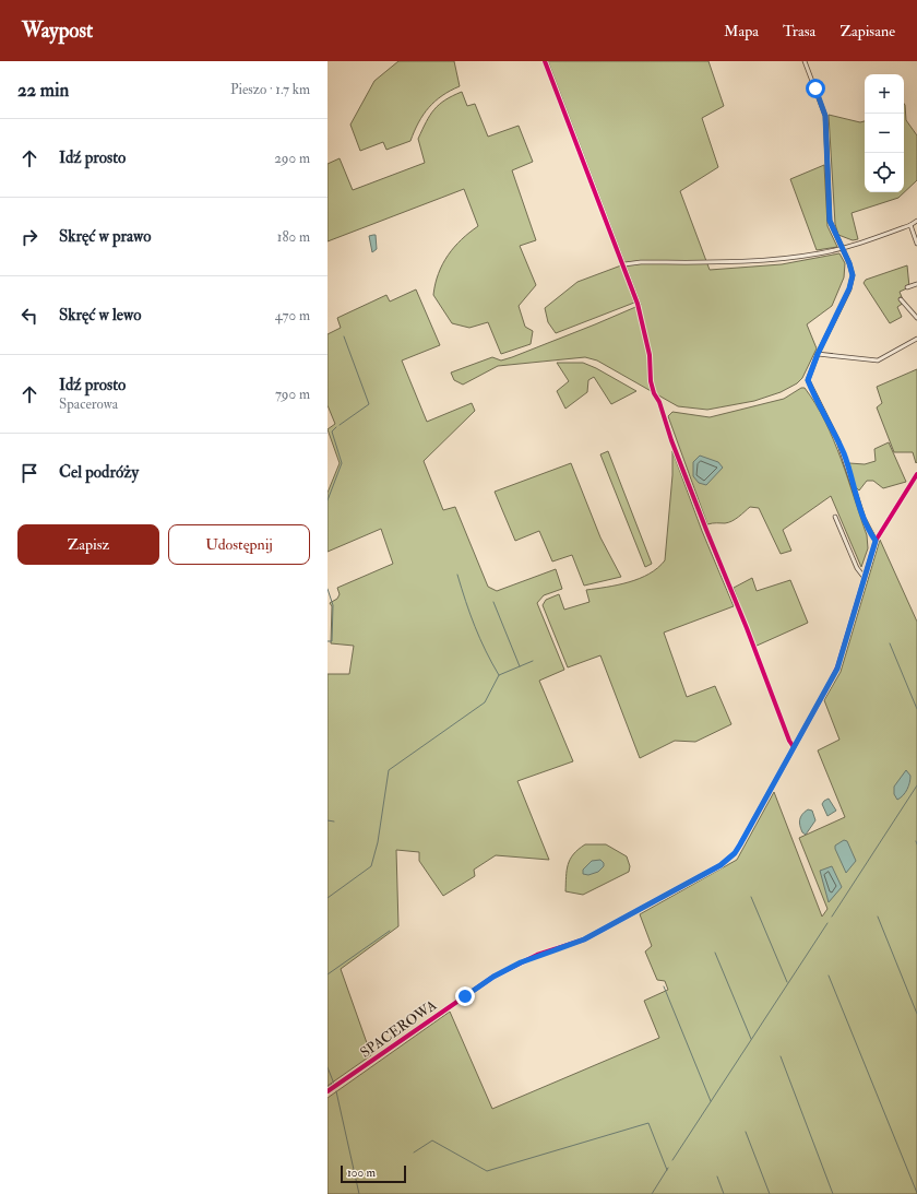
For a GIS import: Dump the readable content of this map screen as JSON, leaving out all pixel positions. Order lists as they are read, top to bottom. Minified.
{"streets":{"street":["SPACEROWA"]},"scale_bar":"100 m","page":{"header":"Waypost","nav":["Mapa","Trasa","Zapisane"],"heading":["22 min","Pieszo · 1.7 km"],"map_buttons":["+","−"],"list":[["Idź prosto","290 m"],["Skręć w prawo","180 m"],["Skręć w lewo","470 m"],["Idź prosto","Spacerowa","790 m"],"Cel podróży"],"buttons":["Zapisz","Udostępnij"],"scale":"100 m"}}
